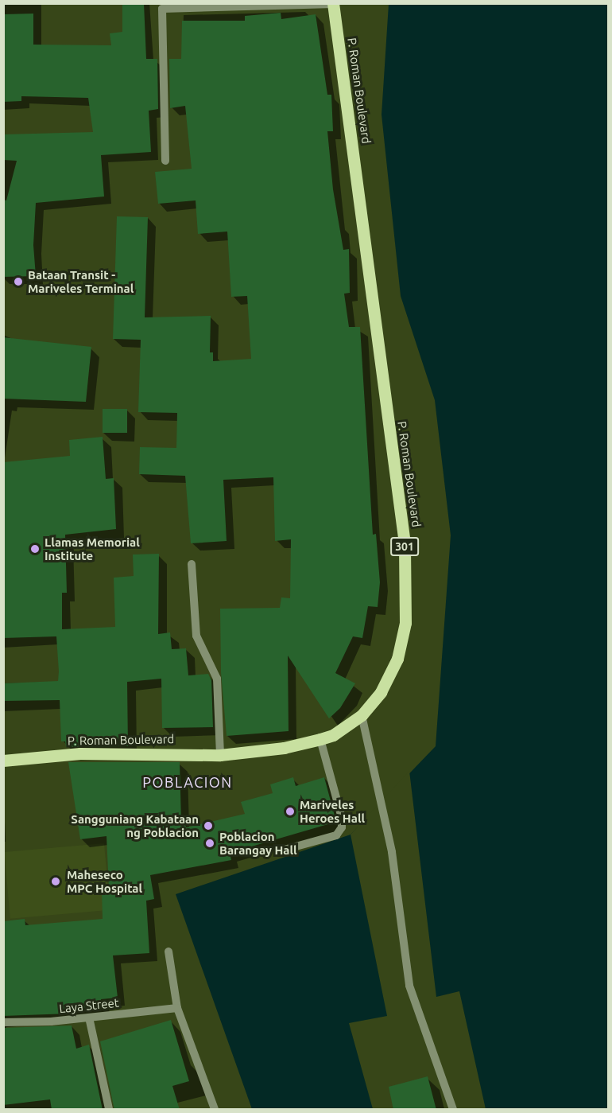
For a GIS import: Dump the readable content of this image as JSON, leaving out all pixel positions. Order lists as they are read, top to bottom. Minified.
{"streets":{"main road":["P. Roman Boulevard","301"],"street":["Laya Street"]},"districts":["POBLACION"],"places":["Bataan Transit - Mariveles Terminal","Llamas Memorial Institute","Mariveles Heroes Hall","Sangguniang Kabataan ng Poblacion","Poblacion Barangay Hall","Maheseco MPC Hospital"]}
